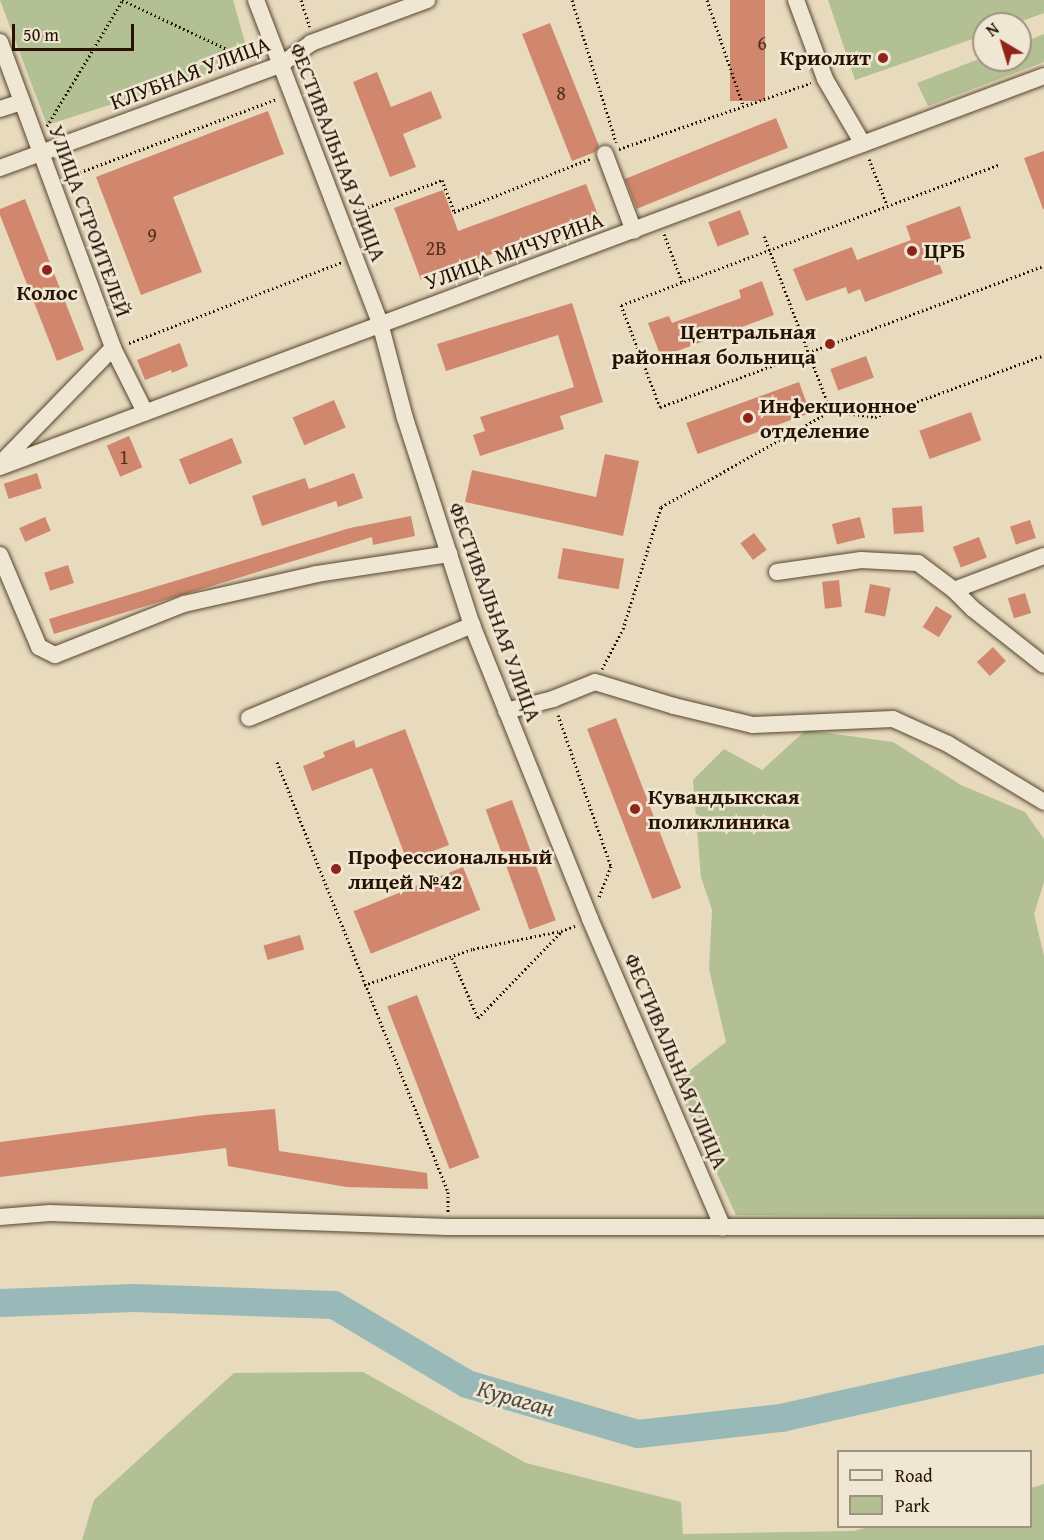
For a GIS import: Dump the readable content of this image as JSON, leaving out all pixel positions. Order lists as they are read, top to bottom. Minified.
{"streets":{"street":["КЛУБНАЯ УЛИЦА","ФЕСТИВАЛЬНАЯ УЛИЦА","УЛИЦА СТРОИТЕЛЕЙ","УЛИЦА МИЧУРИНА"]},"crossings":[["КЛУБНАЯ УЛИЦА","ФЕСТИВАЛЬНАЯ УЛИЦА"],["КЛУБНАЯ УЛИЦА","УЛИЦА СТРОИТЕЛЕЙ"],["ФЕСТИВАЛЬНАЯ УЛИЦА","УЛИЦА МИЧУРИНА"],["УЛИЦА СТРОИТЕЛЕЙ","УЛИЦА МИЧУРИНА"]],"water":["Кураган"],"places":["Криолит","ЦРБ","Колос","Центральная районная больница","Инфекционное отделение","Кувандыкская поликлиника","Профессиональный лицей №42"],"house_numbers":["6","8","9","2В","1"],"legend":["Road","Park"],"scale_bar":"50 m","north":"top left"}
